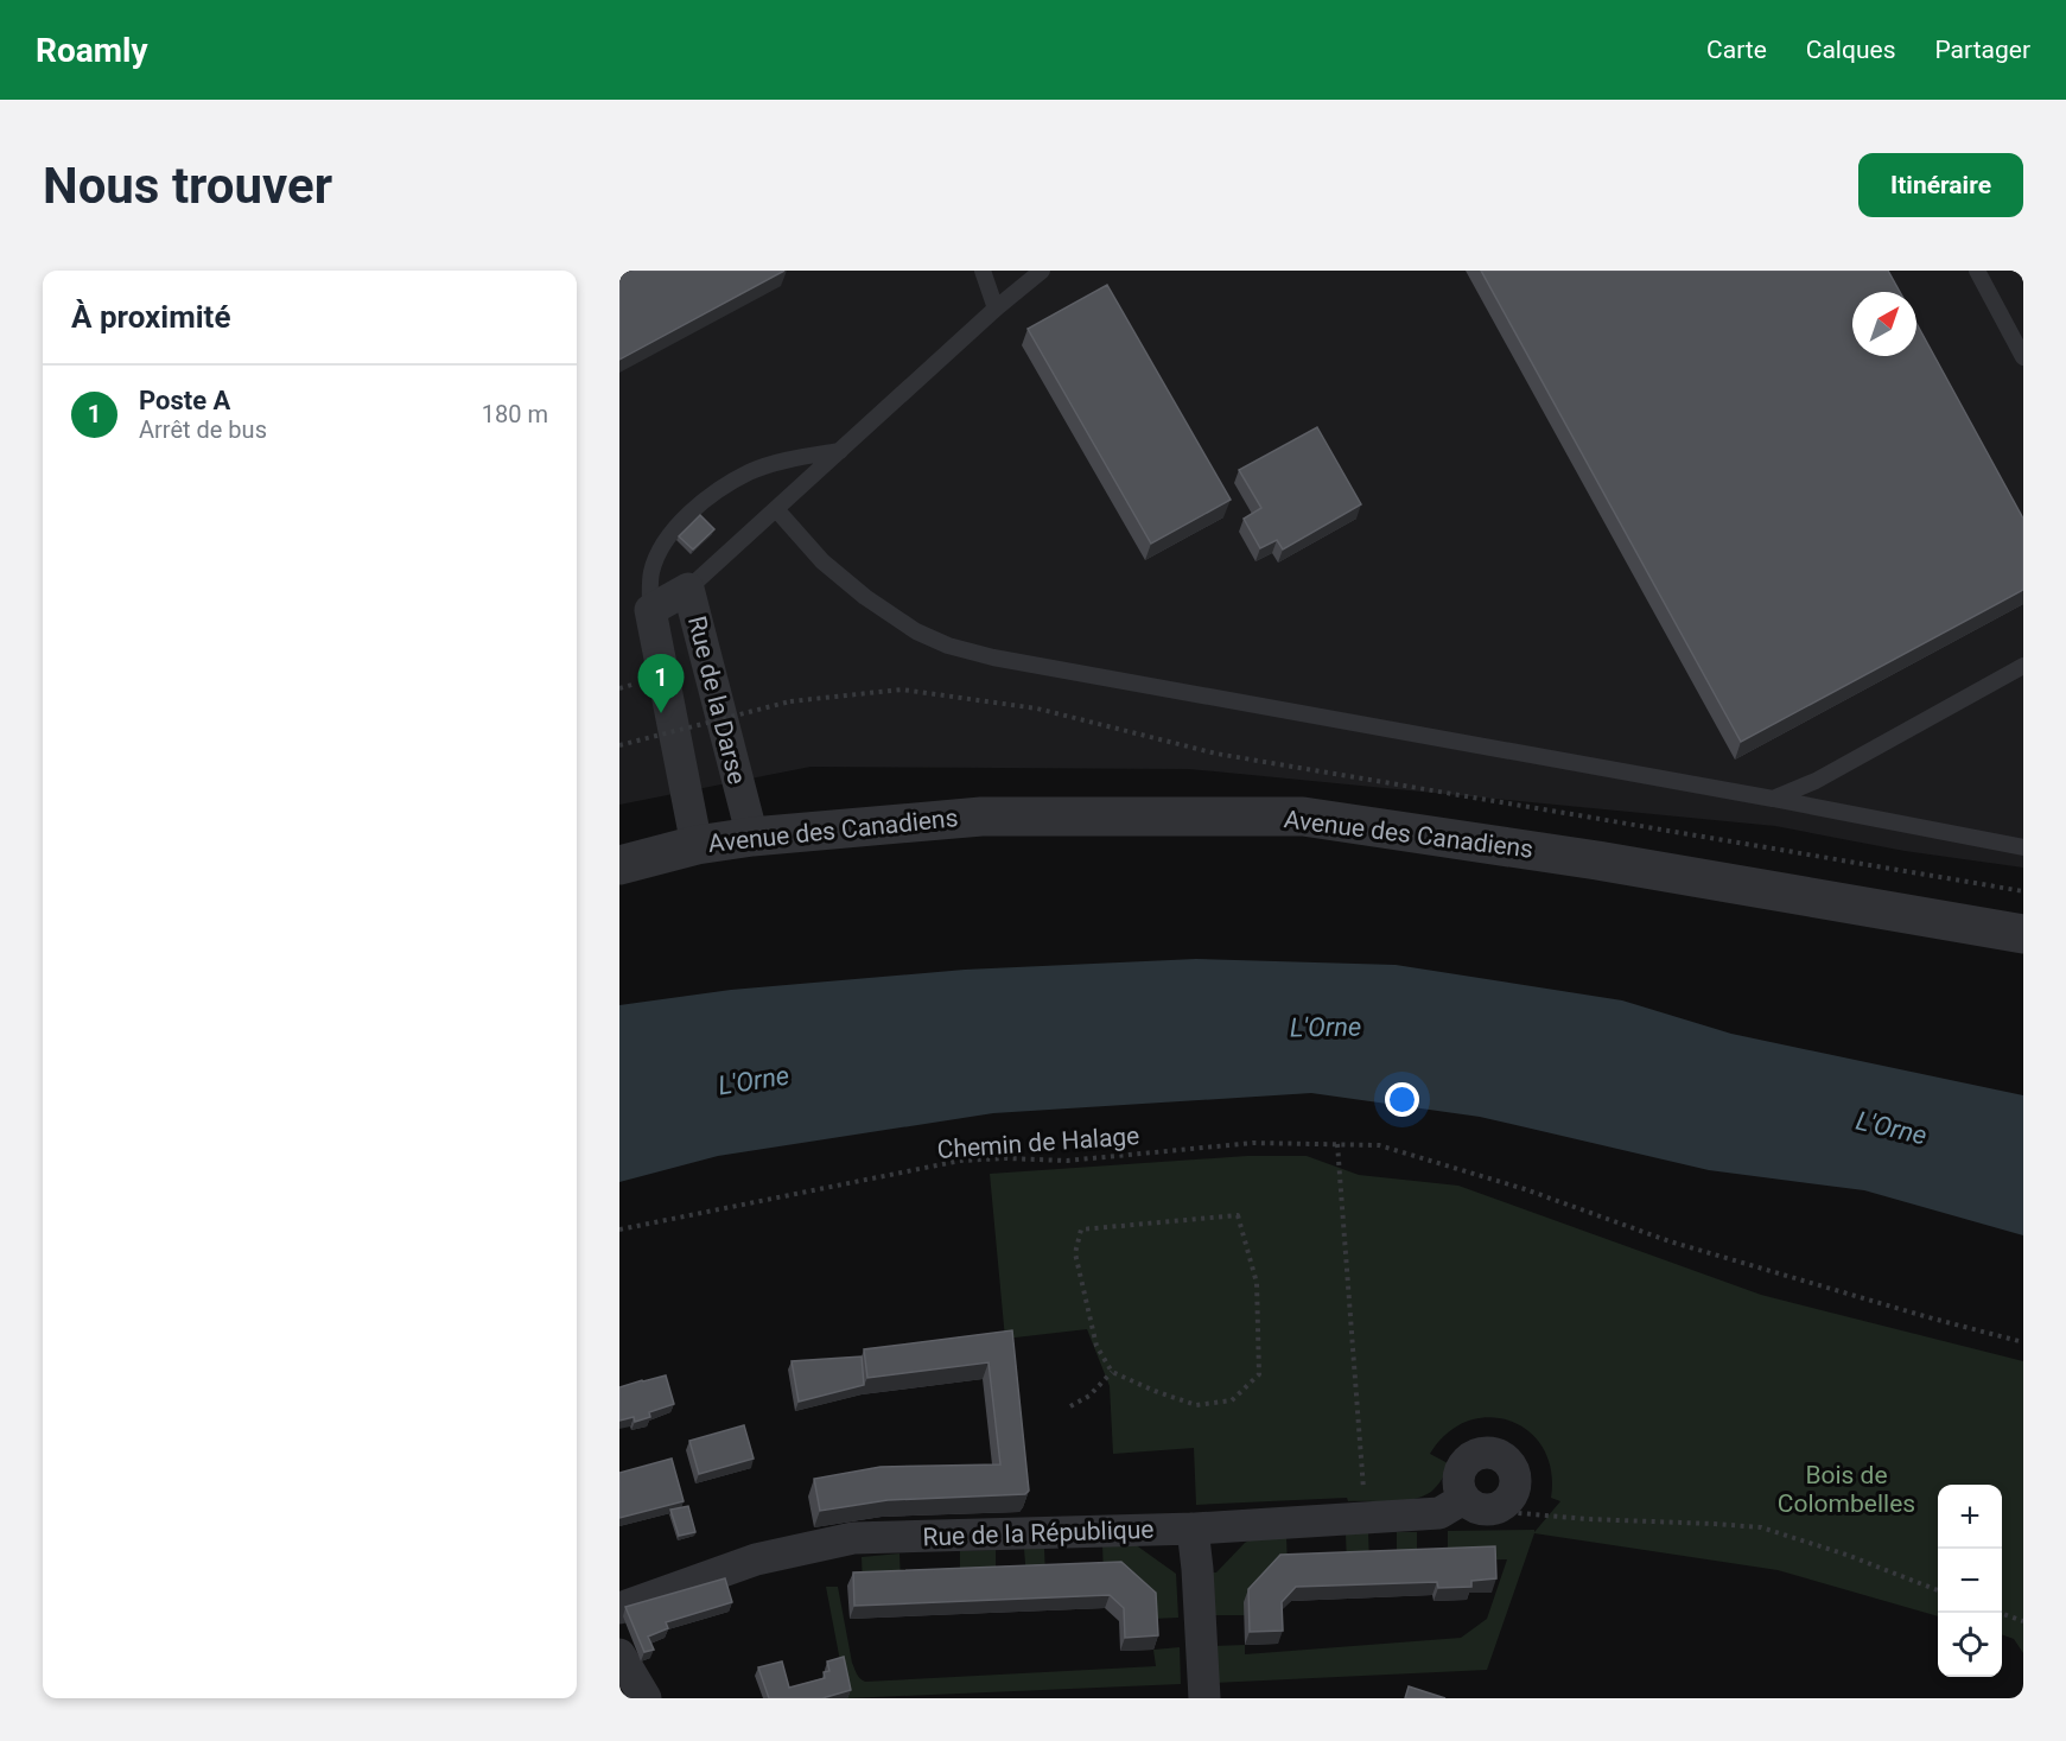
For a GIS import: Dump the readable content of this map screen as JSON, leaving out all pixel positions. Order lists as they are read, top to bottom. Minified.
{"streets":{"street":["Rue de la Darse","Avenue des Canadiens","Rue de la République"],"path":["Chemin de Halage"]},"crossings":[["Rue de la Darse","Avenue des Canadiens"]],"water":["L'Orne"],"parks":["Bois de Colombelles"],"north":"top right","page":{"header":"Roamly","nav":["Carte","Calques","Partager"],"buttons":"Itinéraire","title":"Nous trouver","heading":"À proximité","list":[{"mark":"1","name":"Poste A","note":"Arrêt de bus","value":"180 m"}],"pins":"1","map_buttons":["+","−"]}}
